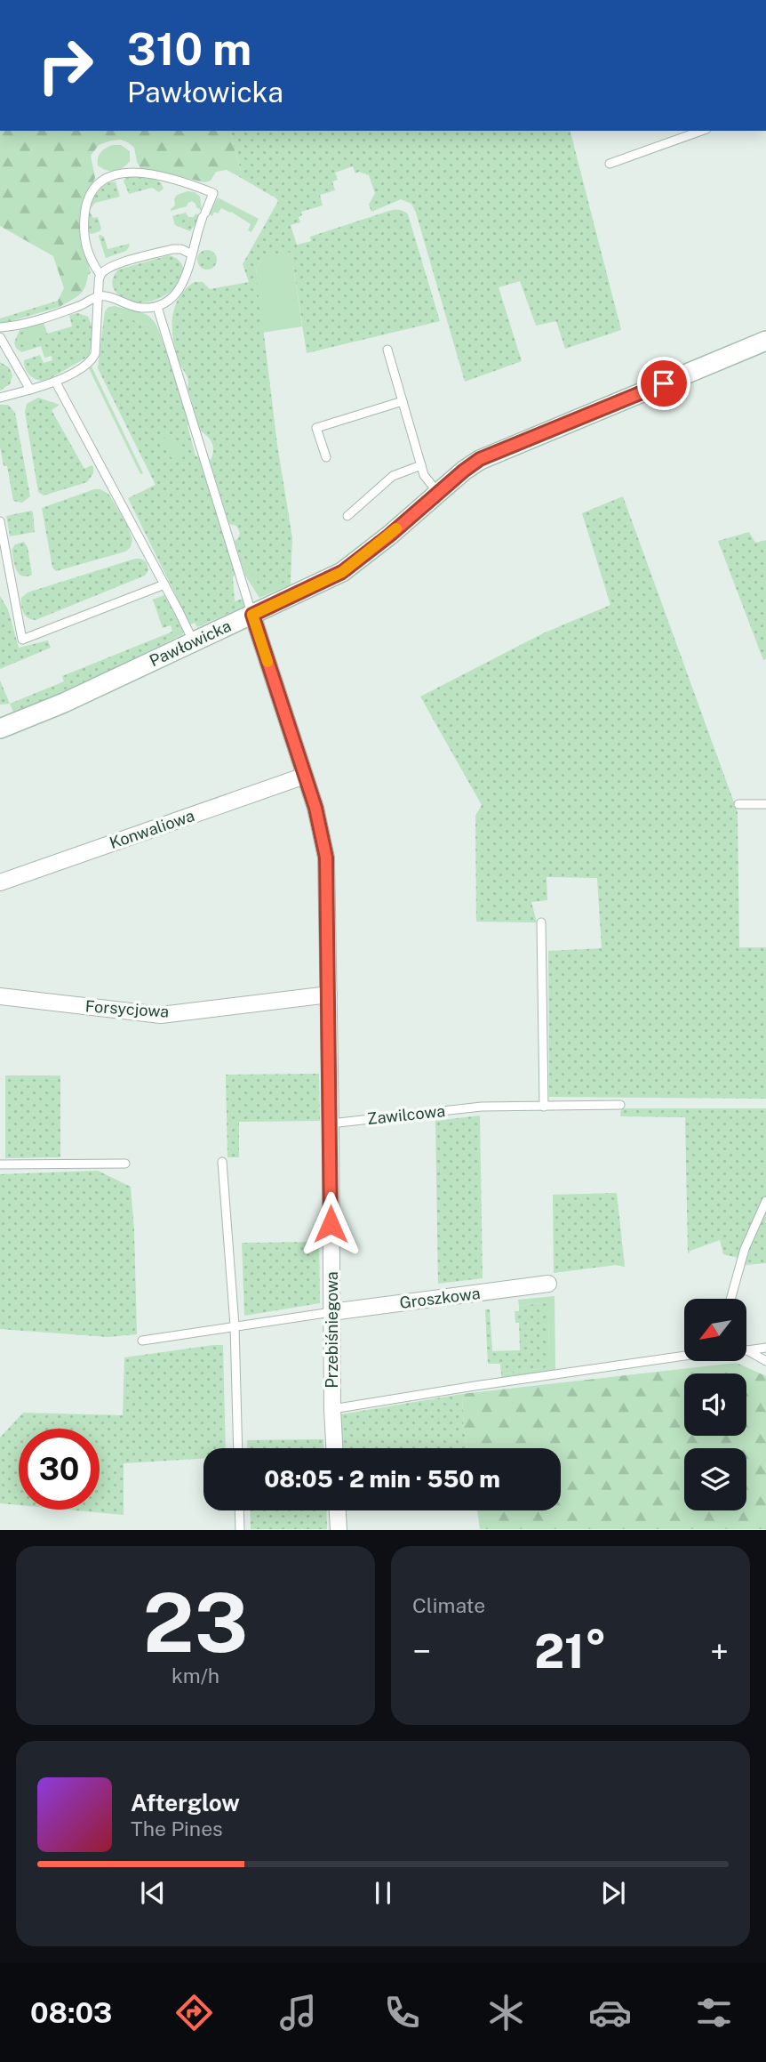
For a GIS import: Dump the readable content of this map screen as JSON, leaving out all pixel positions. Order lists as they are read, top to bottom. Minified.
{"streets":{"street":["Pawłowicka","Konwaliowa","Forsycjowa","Groszkowa","Przebiśniegowa"],"lane":["Zawilcowa"]},"crossings":[["Pawłowicka","Przebiśniegowa"],["Konwaliowa","Przebiśniegowa"],["Forsycjowa","Przebiśniegowa"],["Zawilcowa","Przebiśniegowa"],["Groszkowa","Przebiśniegowa"]],"north":"bottom left","page":{"turn":["310 m","Pawłowicka"],"limit":"30","trip":"08:05 · 2 min · 550 m","tile":[["23","km/h"],"Climate"],"heat":["−","21°","+"],"song":["Afterglow","The Pines"],"tabs":"08:03"}}
